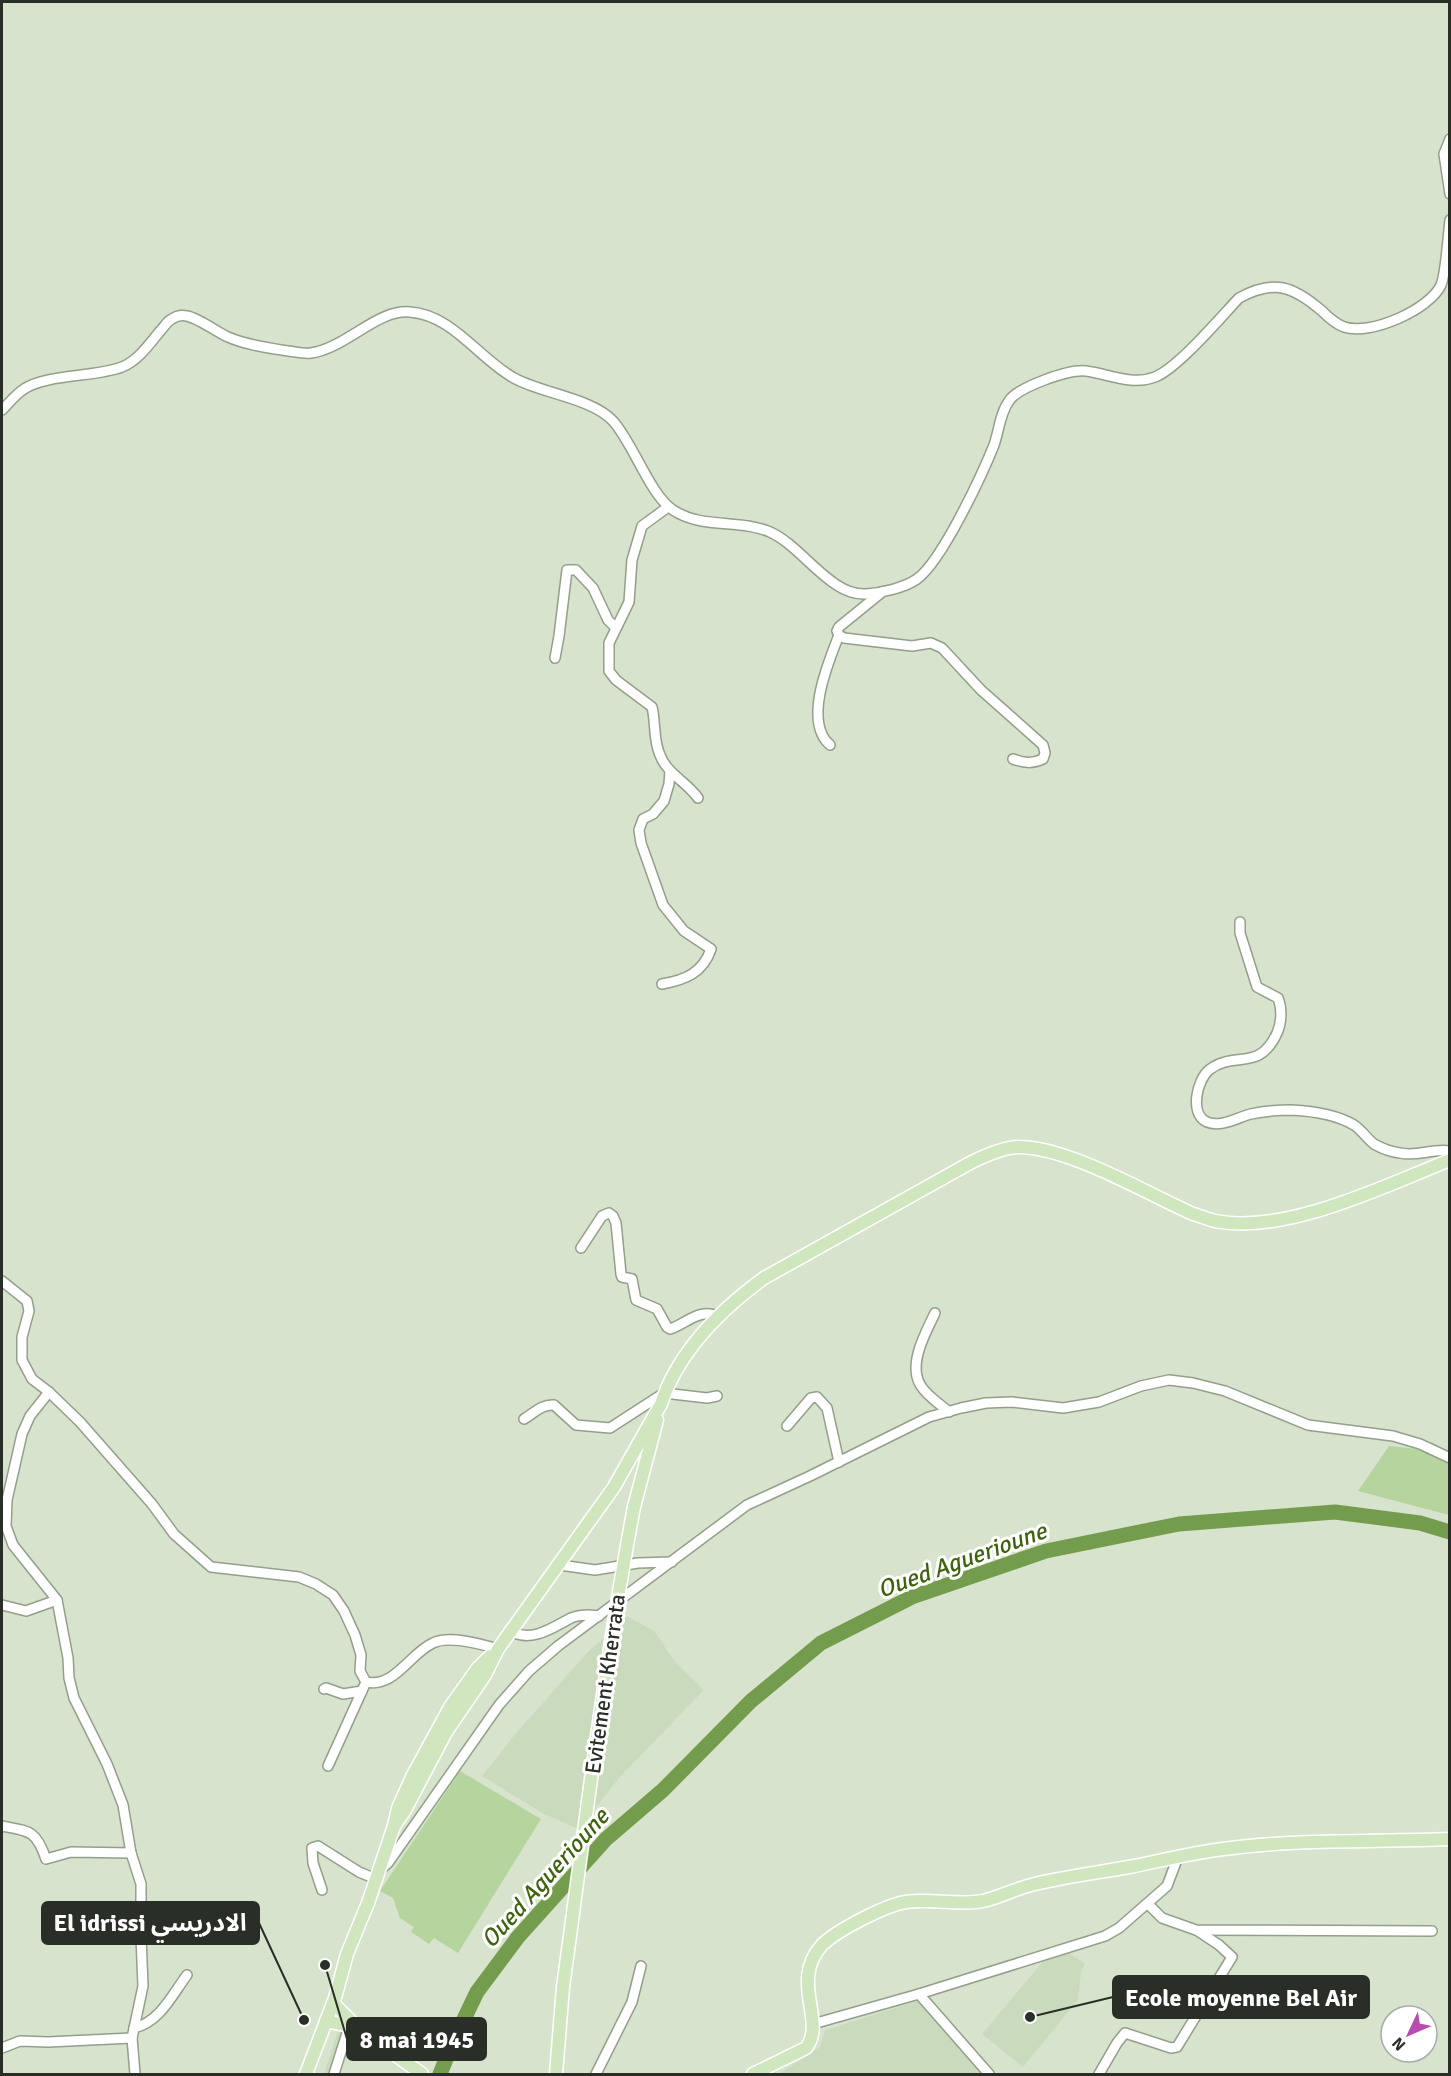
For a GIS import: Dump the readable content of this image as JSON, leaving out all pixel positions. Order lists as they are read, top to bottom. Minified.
{"streets":{"main road":["Evitement Kherrata"]},"water":["Oued Aguerioune"],"places":["8 mai 1945","Ecole moyenne Bel Air","El idrissi الادريسي"],"north":"bottom left"}
